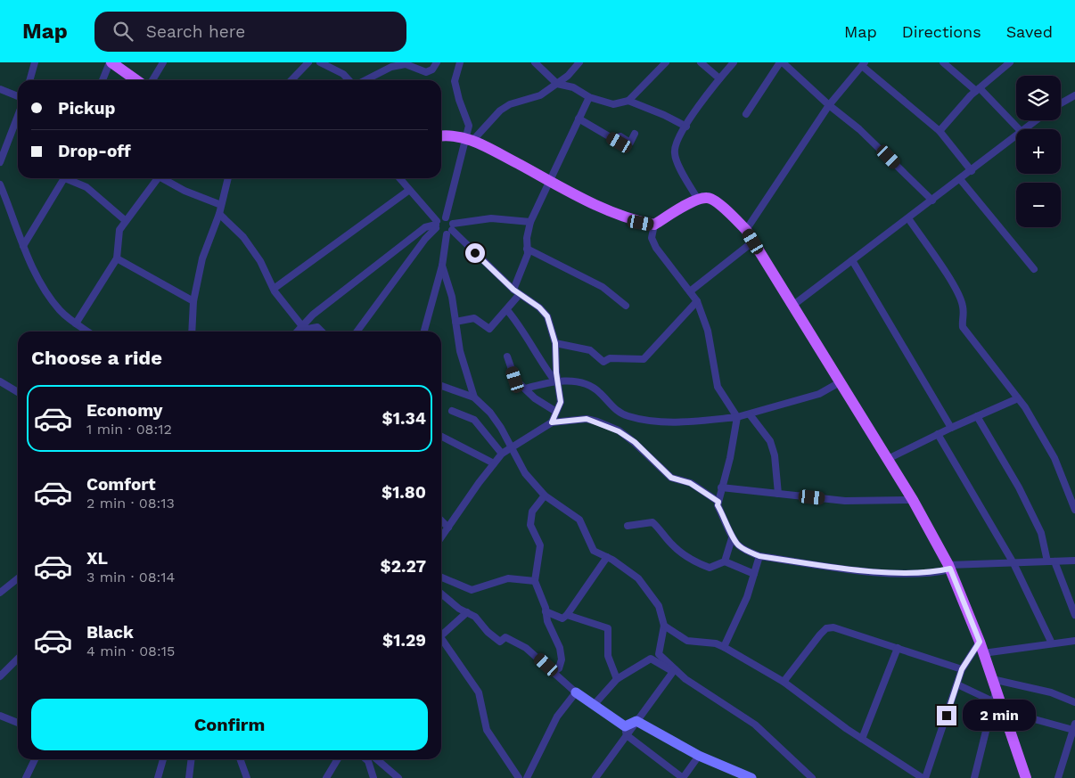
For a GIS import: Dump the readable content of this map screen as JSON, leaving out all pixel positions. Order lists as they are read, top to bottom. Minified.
{"page":{"header":"Map","search":"Search here","nav":["Map","Directions","Saved"],"map_buttons":["+","−"],"banner":["Pickup","Drop-off"],"heading":"Choose a ride","list":[{"name":"Economy","note":"1 min · 08:12","value":"$1.34"},{"name":"Comfort","note":"2 min · 08:13","value":"$1.80"},{"name":"XL","note":"3 min · 08:14","value":"$2.27"},{"name":"Black","note":"4 min · 08:15","value":"$1.29"}],"buttons":"Confirm","bubble":"2 min"}}
